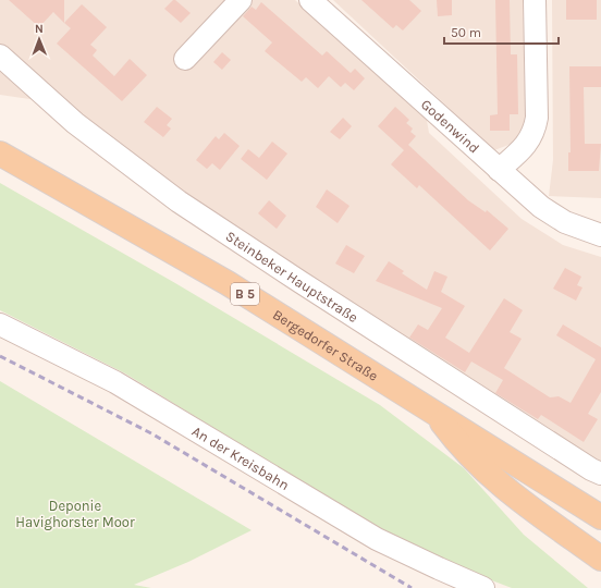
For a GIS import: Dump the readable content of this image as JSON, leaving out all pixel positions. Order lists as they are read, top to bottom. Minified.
{"streets":{"main road":["B 5","Bergedorfer Straße"],"street":["Godenwind","Steinbeker Hauptstraße","An der Kreisbahn"]},"parks":["Deponie Havighorster Moor"],"scale_bar":"50 m","north":"top"}
